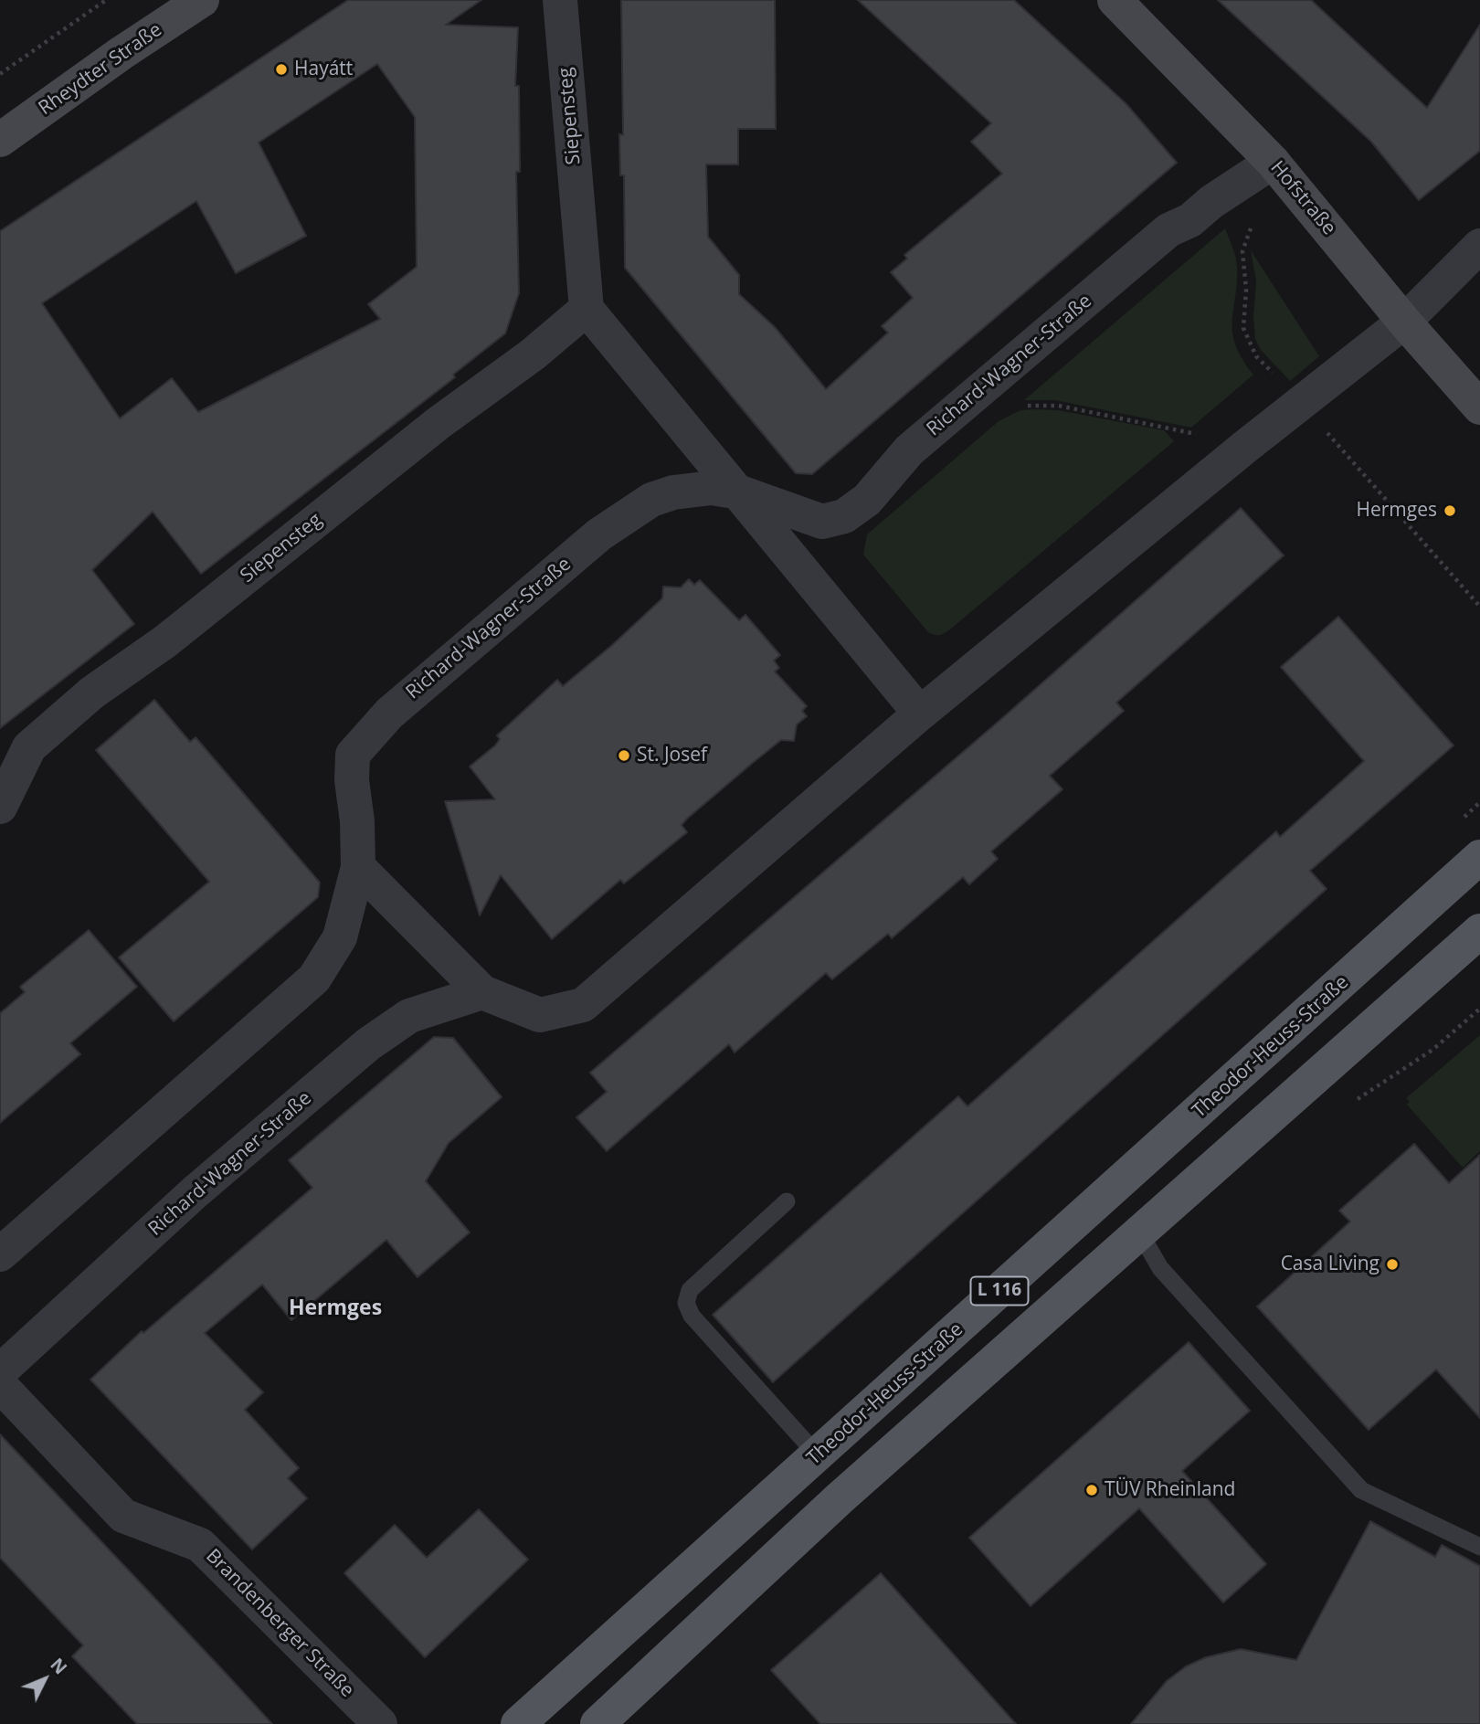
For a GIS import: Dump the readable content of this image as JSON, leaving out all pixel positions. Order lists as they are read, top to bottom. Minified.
{"streets":{"main road":["Rheydter Straße","Hofstraße","Theodor-Heuss-Straße","L 116"],"street":["Siepensteg","Richard-Wagner-Straße","Brandenberger Straße"]},"crossings":[["Hofstraße","Richard-Wagner-Straße"]],"districts":["Hermges"],"places":["Hayátt","Hermges","St. Josef","Casa Living","TÜV Rheinland"],"north":"top right"}
